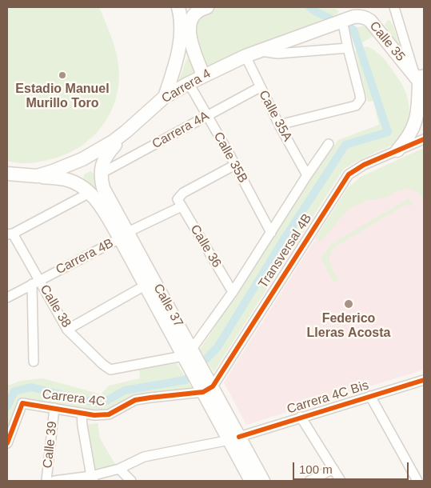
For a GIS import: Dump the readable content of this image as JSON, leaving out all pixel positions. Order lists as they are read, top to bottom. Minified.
{"streets":{"main road":["Calle 35","Carrera 4","Calle 37"],"street":["Calle 35A","Carrera 4A","Calle 35B","Calle 36","Transversal 4B","Carrera 4B","Calle 38","Carrera 4C Bis","Carrera 4C","Calle 39"]},"crossings":[["Calle 35","Carrera 4"],["Carrera 4","Calle 35A"],["Carrera 4","Calle 35B"],["Carrera 4","Calle 37"],["Calle 35A","Carrera 4A"],["Calle 35A","Transversal 4B"],["Carrera 4A","Calle 35B"],["Carrera 4A","Calle 37"],["Calle 35B","Transversal 4B"],["Calle 35B","Carrera 4B"],["Calle 36","Transversal 4B"],["Calle 36","Carrera 4B"],["Transversal 4B","Calle 37"],["Transversal 4B","Calle 38"],["Transversal 4B","Carrera 4C"],["Carrera 4B","Calle 37"],["Carrera 4B","Calle 38"],["Calle 37","Calle 38"],["Calle 37","Carrera 4C Bis"],["Calle 37","Carrera 4C"],["Carrera 4C","Calle 39"]],"places":["Estadio Manuel Murillo Toro","Federico Lleras Acosta"],"scale_bar":"100 m"}
